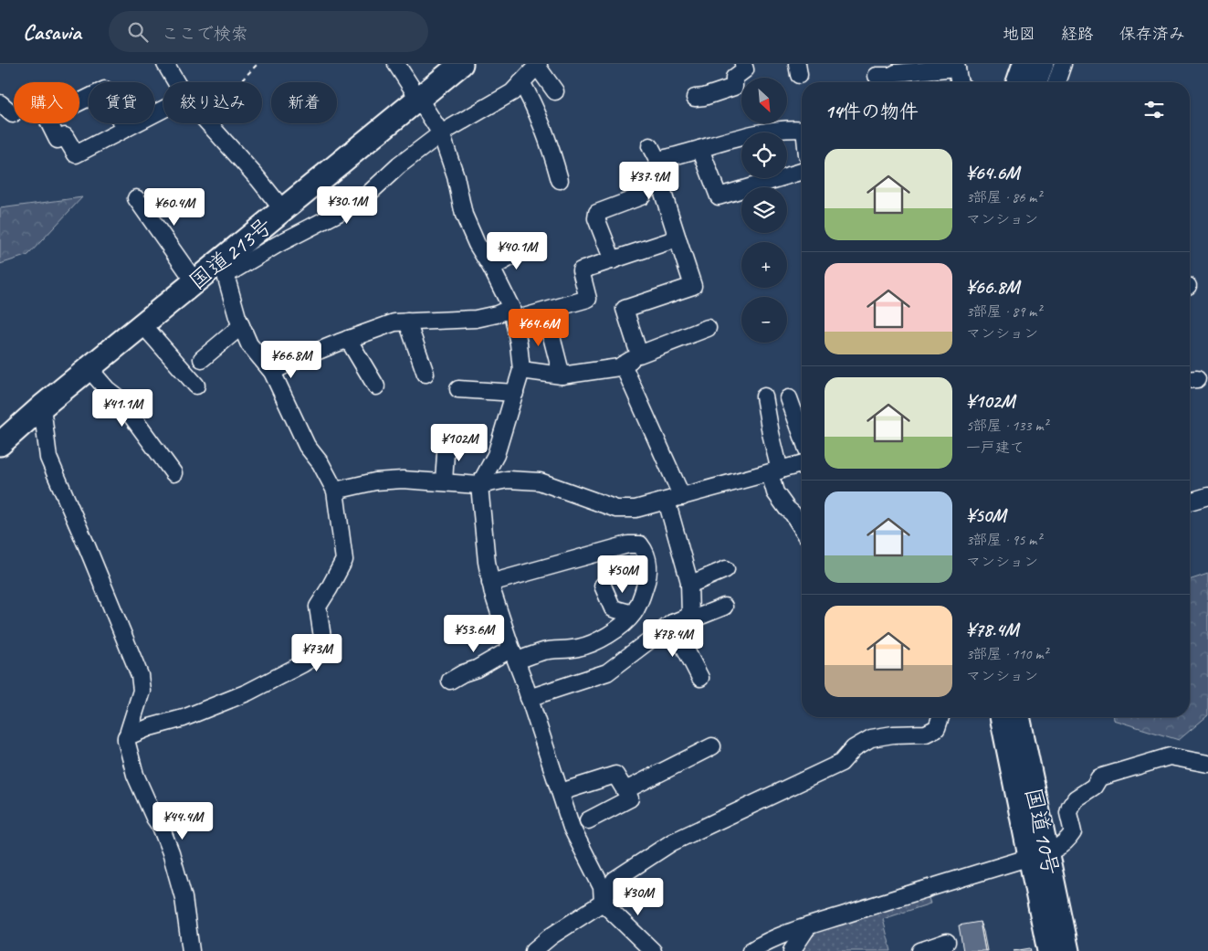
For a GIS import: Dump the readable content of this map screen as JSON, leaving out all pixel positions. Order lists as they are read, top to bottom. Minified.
{"streets":{"highway":["国道213号","国道10号"]},"north":"bottom right","page":{"header":"Casavia","search":"ここで検索","nav":["地図","経路","保存済み"],"map_buttons":["+","−"],"chip":["購入","賃貸","絞り込み","新着"],"heading":"14件の物件","list":[{"name":"¥64.6M","note":"3部屋 · 86 m² · マンション"},{"name":"¥66.8M","note":"3部屋 · 89 m² · マンション"},{"name":"¥102M","note":"5部屋 · 133 m² · 一戸建て"},{"name":"¥50M","note":"3部屋 · 95 m² · マンション"},{"name":"¥78.4M","note":"3部屋 · 110 m² · マンション"}],"price":["¥37.9M","¥30.1M","¥60.4M","¥40.1M","¥64.6M","¥66.8M","¥41.1M","¥102M","¥50M","¥53.6M","¥78.4M","¥73M","¥44.4M","¥30M"]}}
